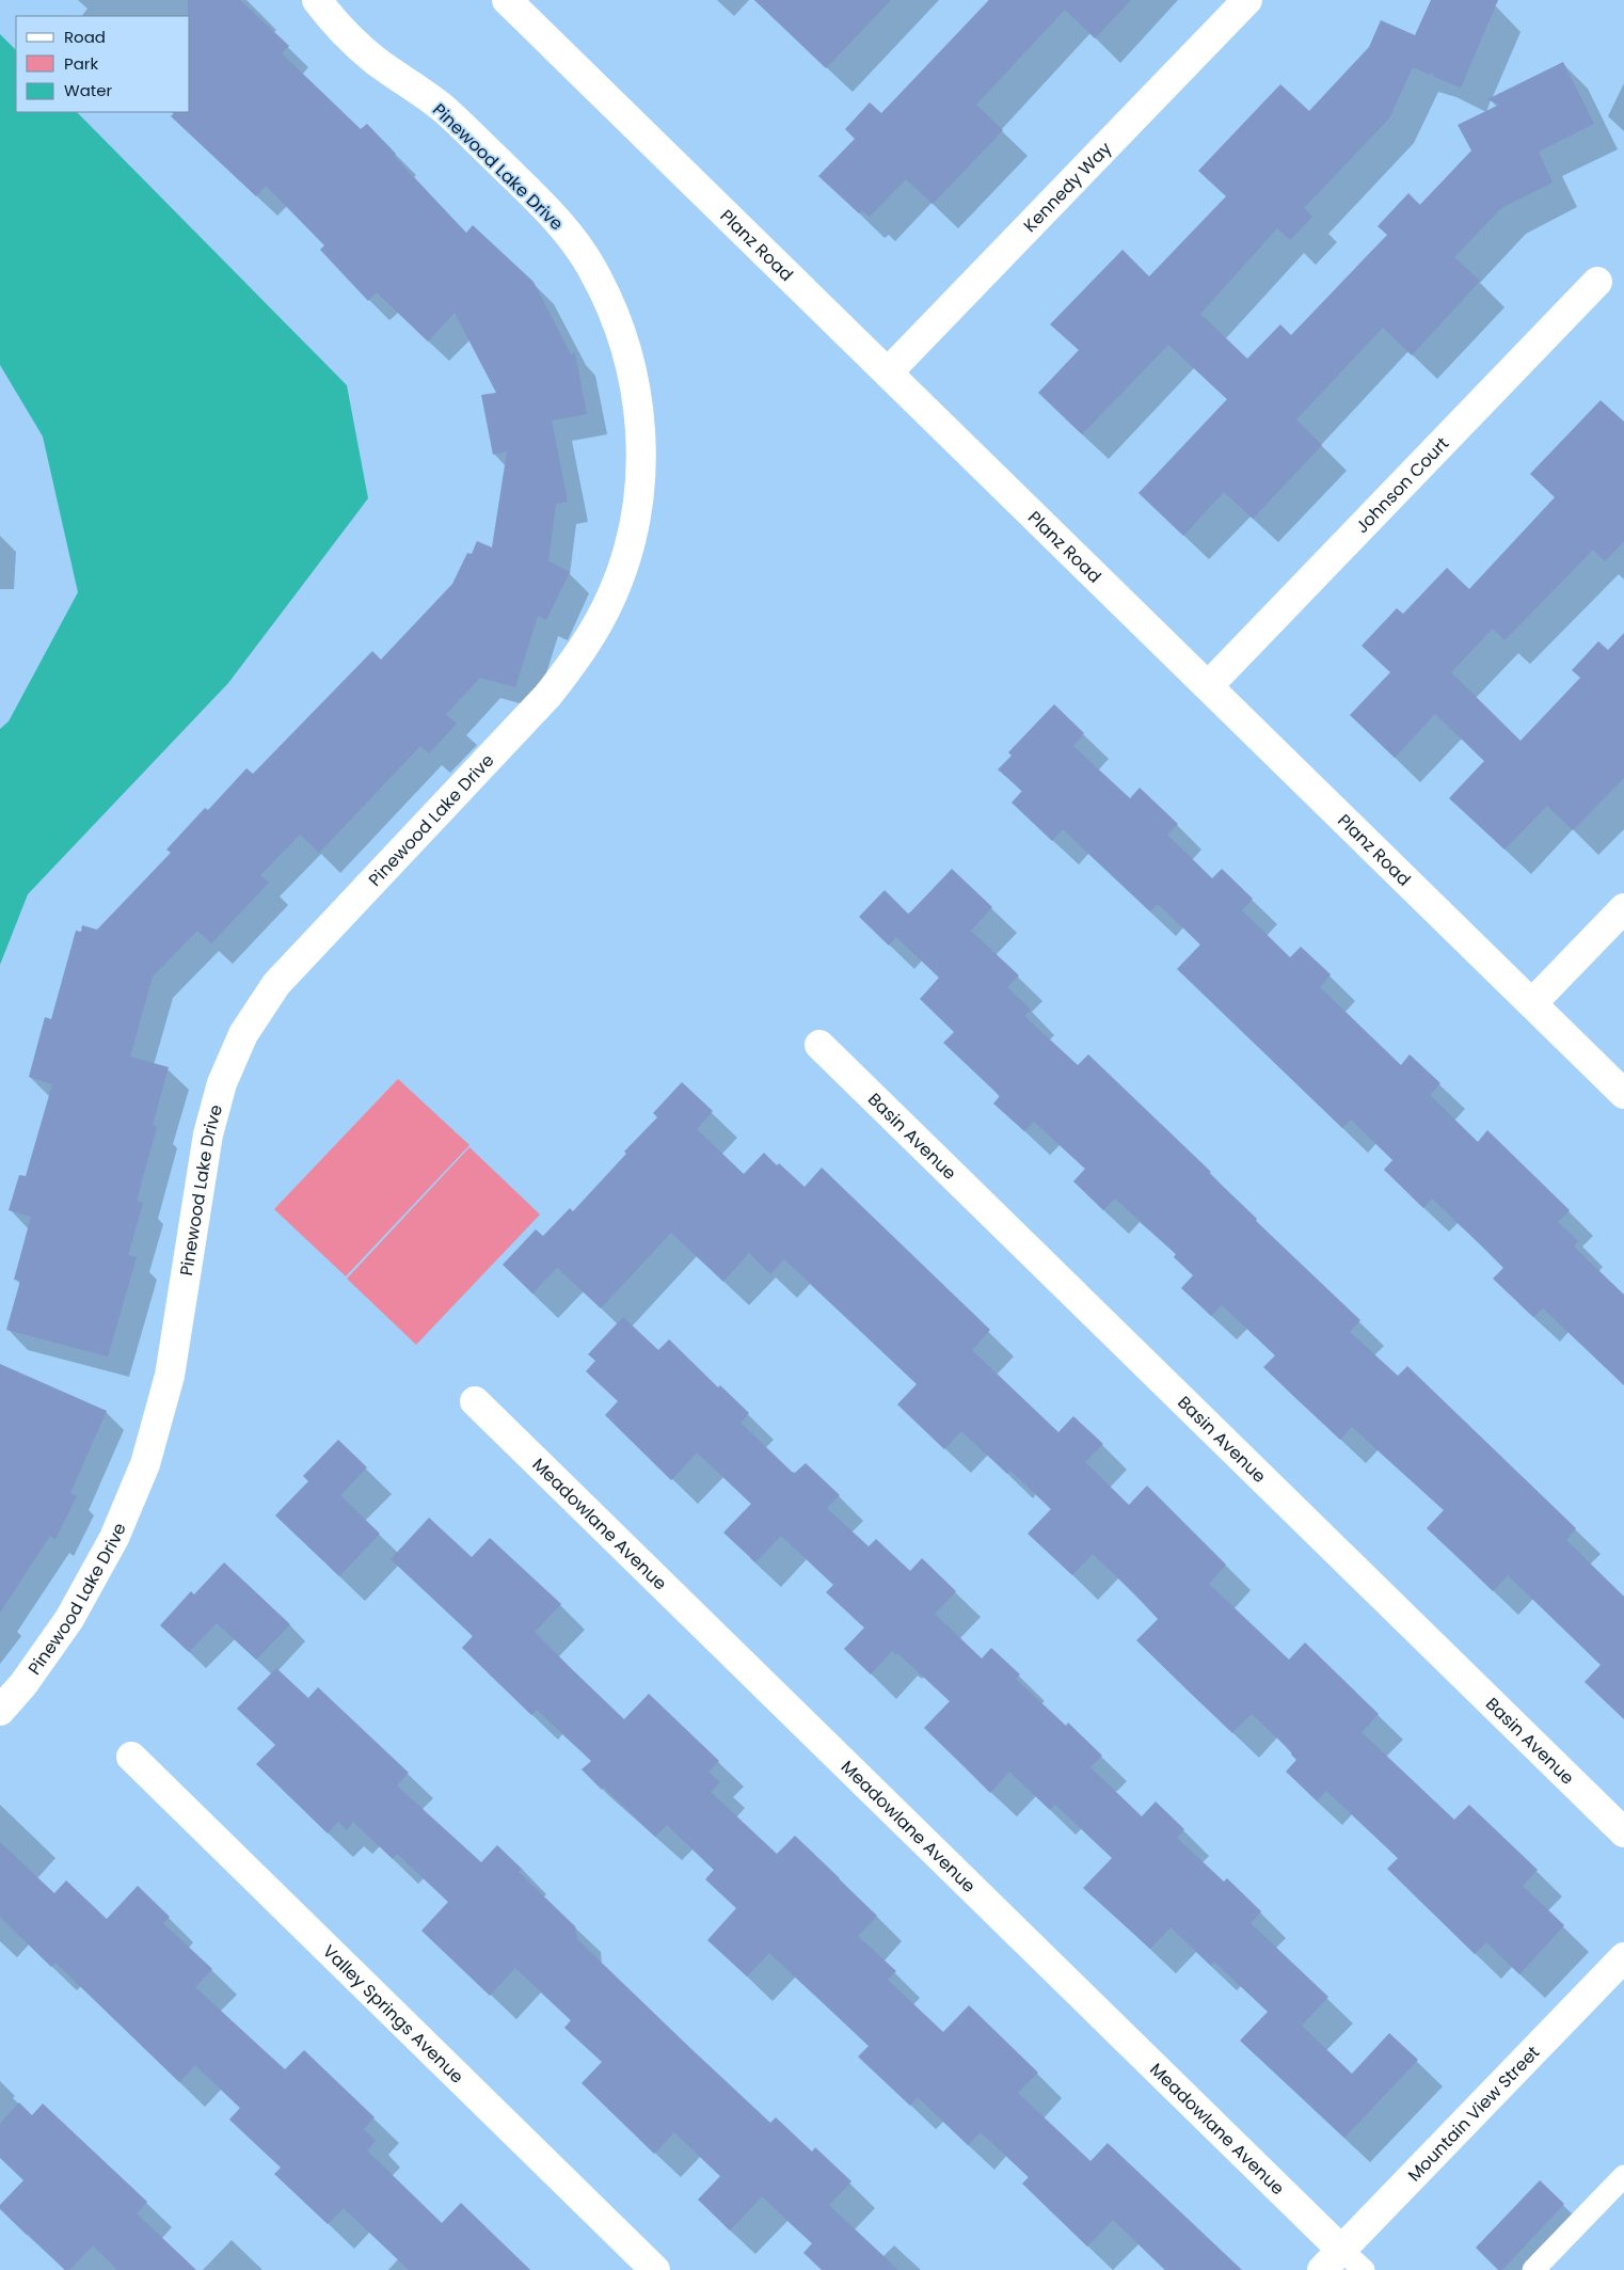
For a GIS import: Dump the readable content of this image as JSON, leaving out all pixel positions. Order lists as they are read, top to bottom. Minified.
{"streets":{"street":["Pinewood Lake Drive","Kennedy Way","Planz Road","Johnson Court","Basin Avenue","Meadowlane Avenue","Valley Springs Avenue","Mountain View Street"]},"crossings":[["Kennedy Way","Planz Road"],["Planz Road","Johnson Court"],["Meadowlane Avenue","Mountain View Street"]],"legend":["Road","Park","Water"]}
